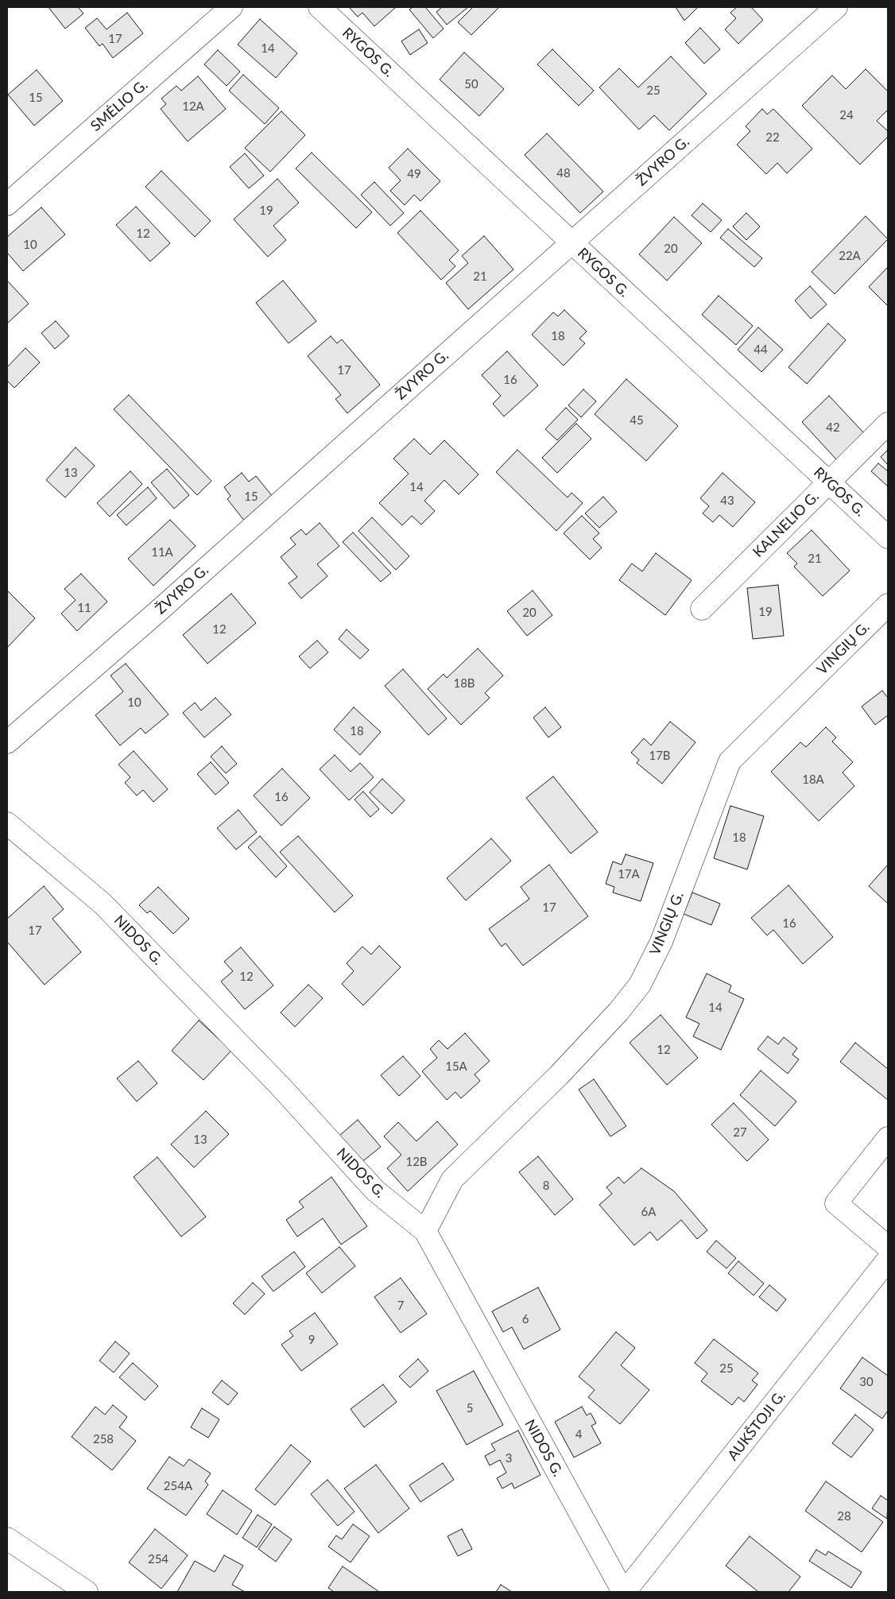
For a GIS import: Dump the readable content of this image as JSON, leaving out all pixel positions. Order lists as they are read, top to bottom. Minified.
{"streets":{"main road":["RYGOS G.","SMĖLIO G.","ŽVYRO G.","KALNELIO G.","VINGIŲ G.","NIDOS G.","AUKŠTOJI G."]},"crossings":[["RYGOS G.","ŽVYRO G."],["RYGOS G.","KALNELIO G."],["VINGIŲ G.","NIDOS G."],["NIDOS G.","AUKŠTOJI G."]],"house_numbers":["17","14","50","25","15","12A","24","22","48","49","19","12","10","20","22A","21","18","44","17","16","45","42","13","14","15","43","11A","21","11","19","20","12","18B","10","18","17B","18A","16","18","17A","17","16","17","12","14","12","15A","27","13","12B","8","6A","7","6","9","25","30","5","4","258","3","254A","28","254"]}
